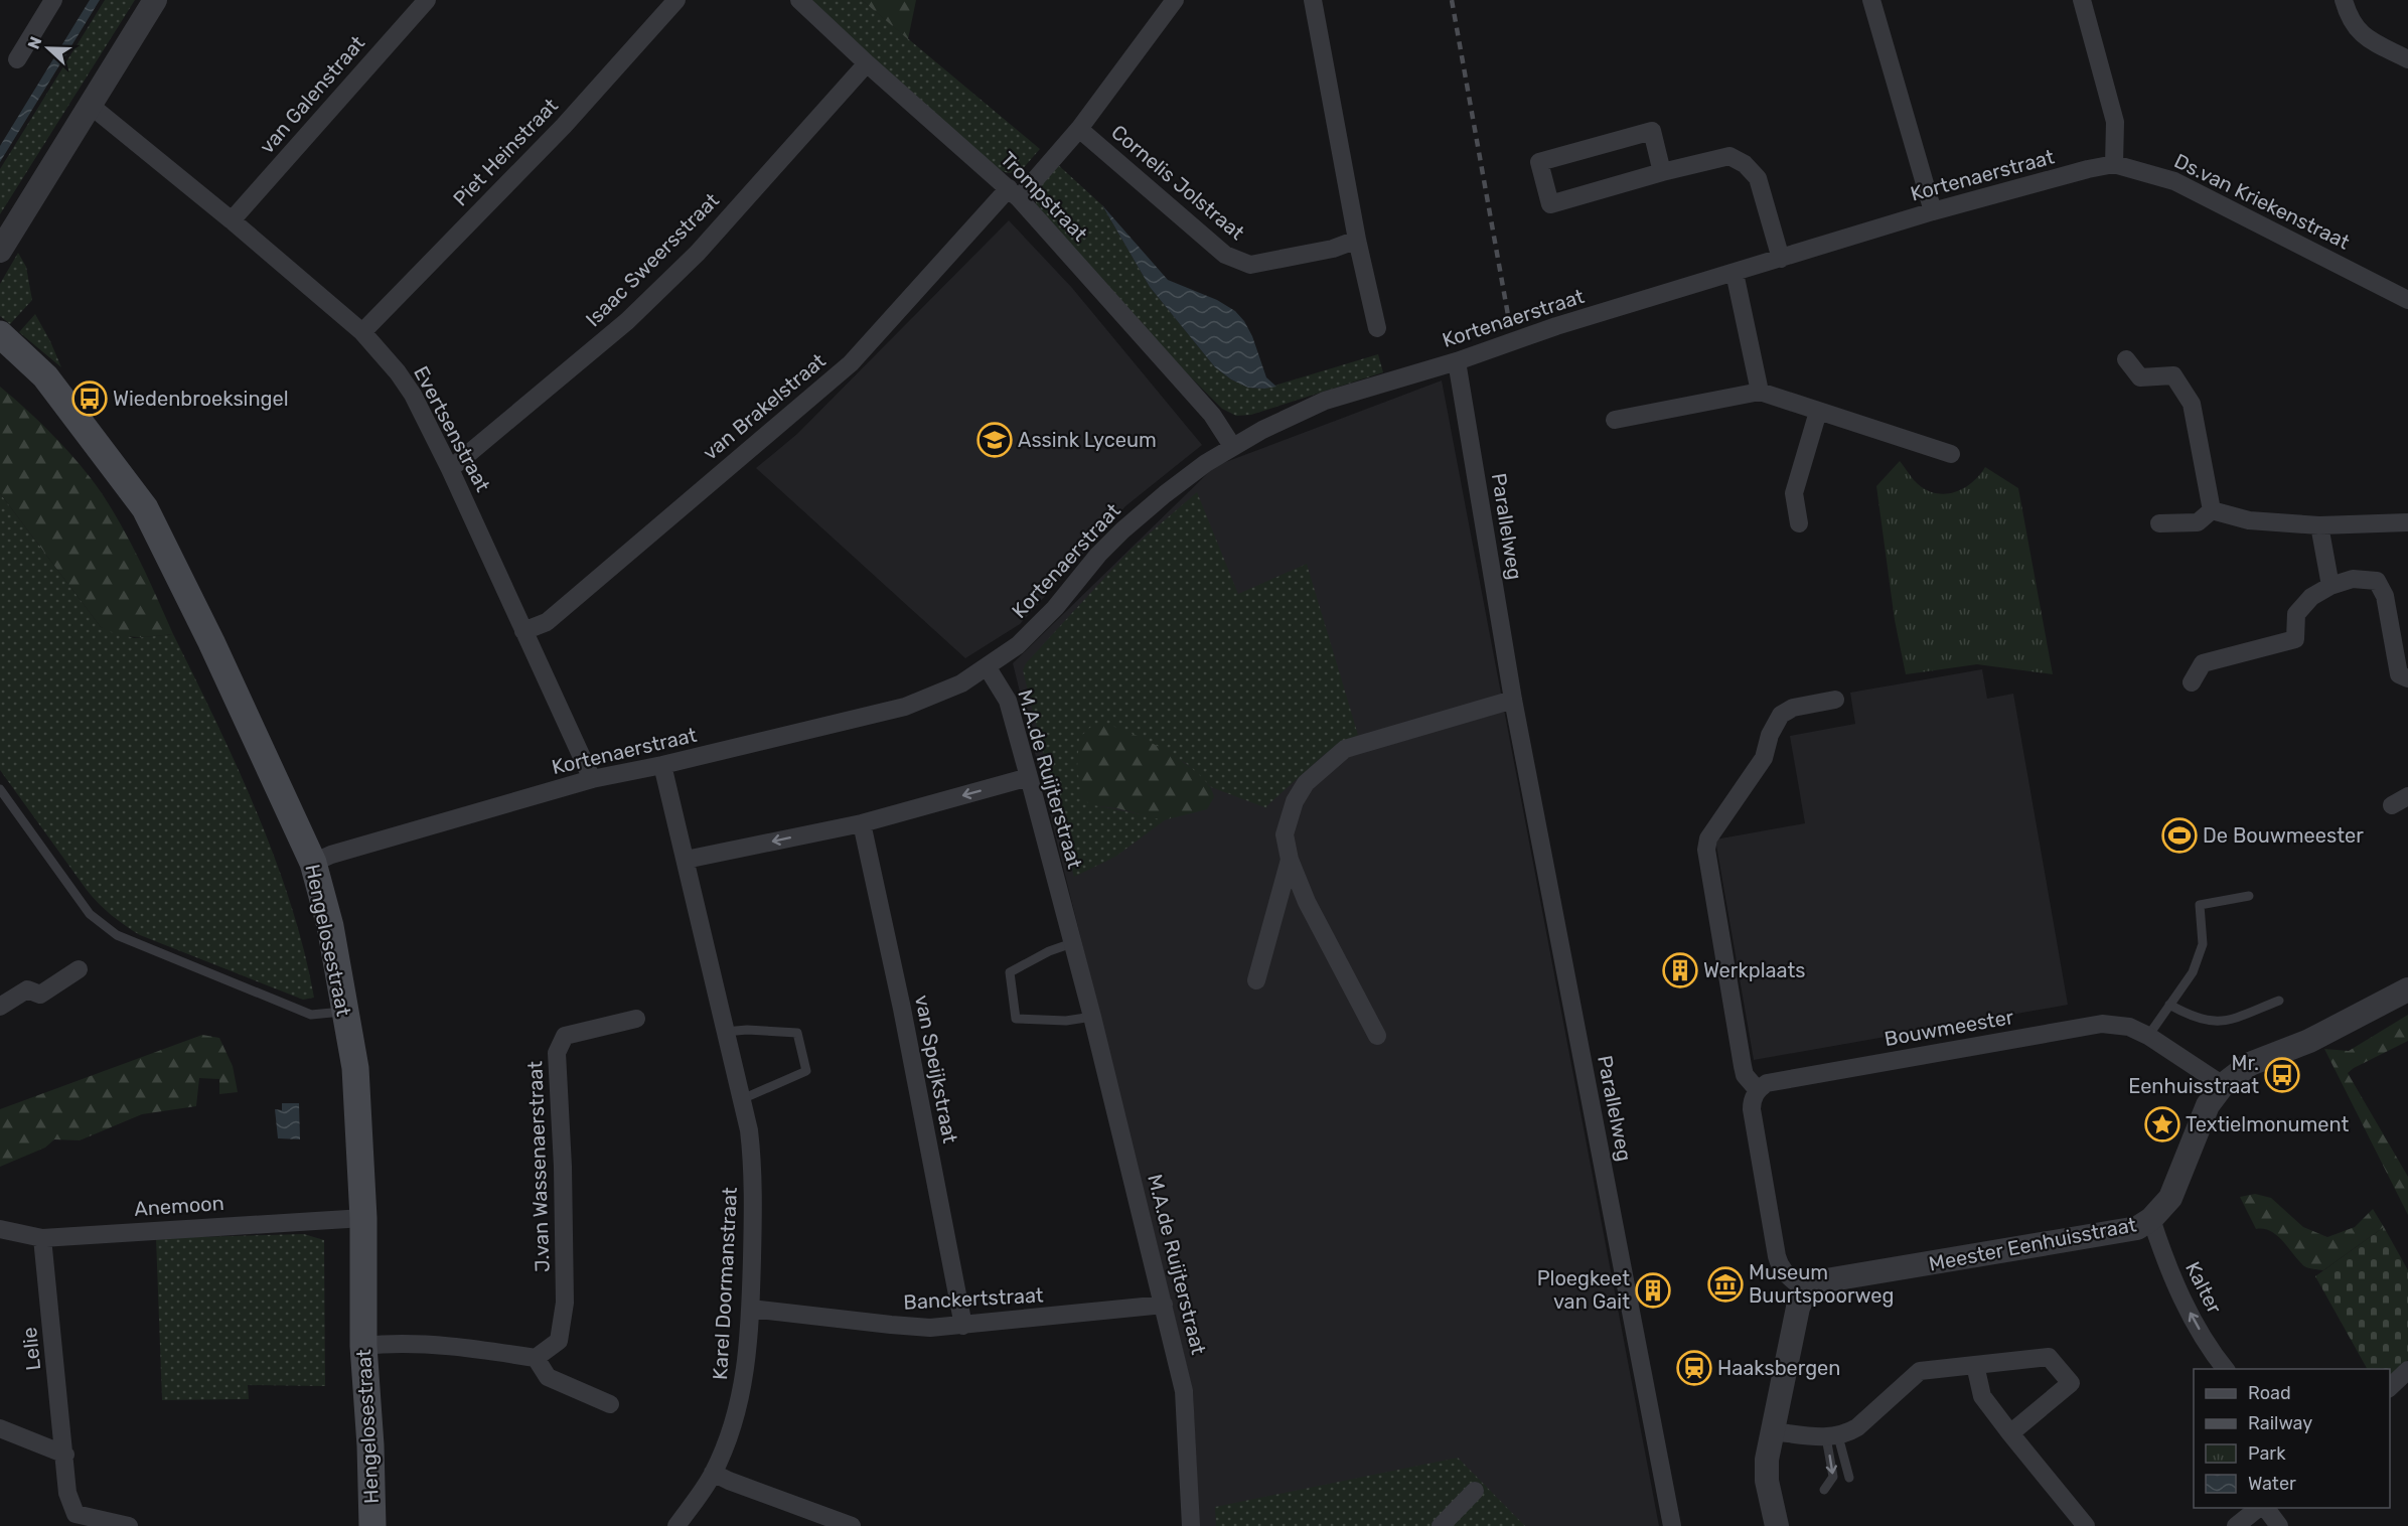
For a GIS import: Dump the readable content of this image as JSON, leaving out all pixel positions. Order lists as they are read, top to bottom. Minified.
{"streets":{"main road":["Hengelosestraat"],"street":["van Galenstraat","Piet Heinstraat","Kortenaerstraat","Cornelis Jolstraat","Trompstraat","Ds.van Kriekenstraat","Isaac Sweersstraat","van Brakelstraat","Evertsenstraat","Parallelweg","M.A.de Ruijterstraat","Bouwmeester","van Speijkstraat","J.van Wassenaerstraat","Anemoon","Meester Eenhuisstraat","Karel Doormanstraat","Kalter","Banckertstraat","Lelie"]},"crossings":[["van Galenstraat","Evertsenstraat"],["Piet Heinstraat","Evertsenstraat"],["Kortenaerstraat","Trompstraat"],["Kortenaerstraat","Ds.van Kriekenstraat"],["Kortenaerstraat","Evertsenstraat"],["Kortenaerstraat","Parallelweg"],["Kortenaerstraat","M.A.de Ruijterstraat"],["Kortenaerstraat","Hengelosestraat"],["Kortenaerstraat","Karel Doormanstraat"],["Cornelis Jolstraat","Trompstraat"],["Cornelis Jolstraat","van Brakelstraat"],["Trompstraat","Isaac Sweersstraat"],["Trompstraat","van Brakelstraat"],["Isaac Sweersstraat","Evertsenstraat"],["van Brakelstraat","Evertsenstraat"],["M.A.de Ruijterstraat","Banckertstraat"],["Hengelosestraat","Anemoon"],["Bouwmeester","Meester Eenhuisstraat"],["van Speijkstraat","Banckertstraat"],["Anemoon","Lelie"],["Meester Eenhuisstraat","Kalter"],["Karel Doormanstraat","Banckertstraat"]],"one_way":["Kalter"],"places":{"bus stop":["Wiedenbroeksingel","Mr. Eenhuisstraat"],"school or university":["Assink Lyceum"],"sports":["De Bouwmeester"],"building":["Werkplaats","Ploegkeet van Gait"],"place":["Textielmonument"],"museum":["Museum Buurtspoorweg"],"station":["Haaksbergen"]},"legend":["Road","Railway","Park","Water"],"north":"left"}
